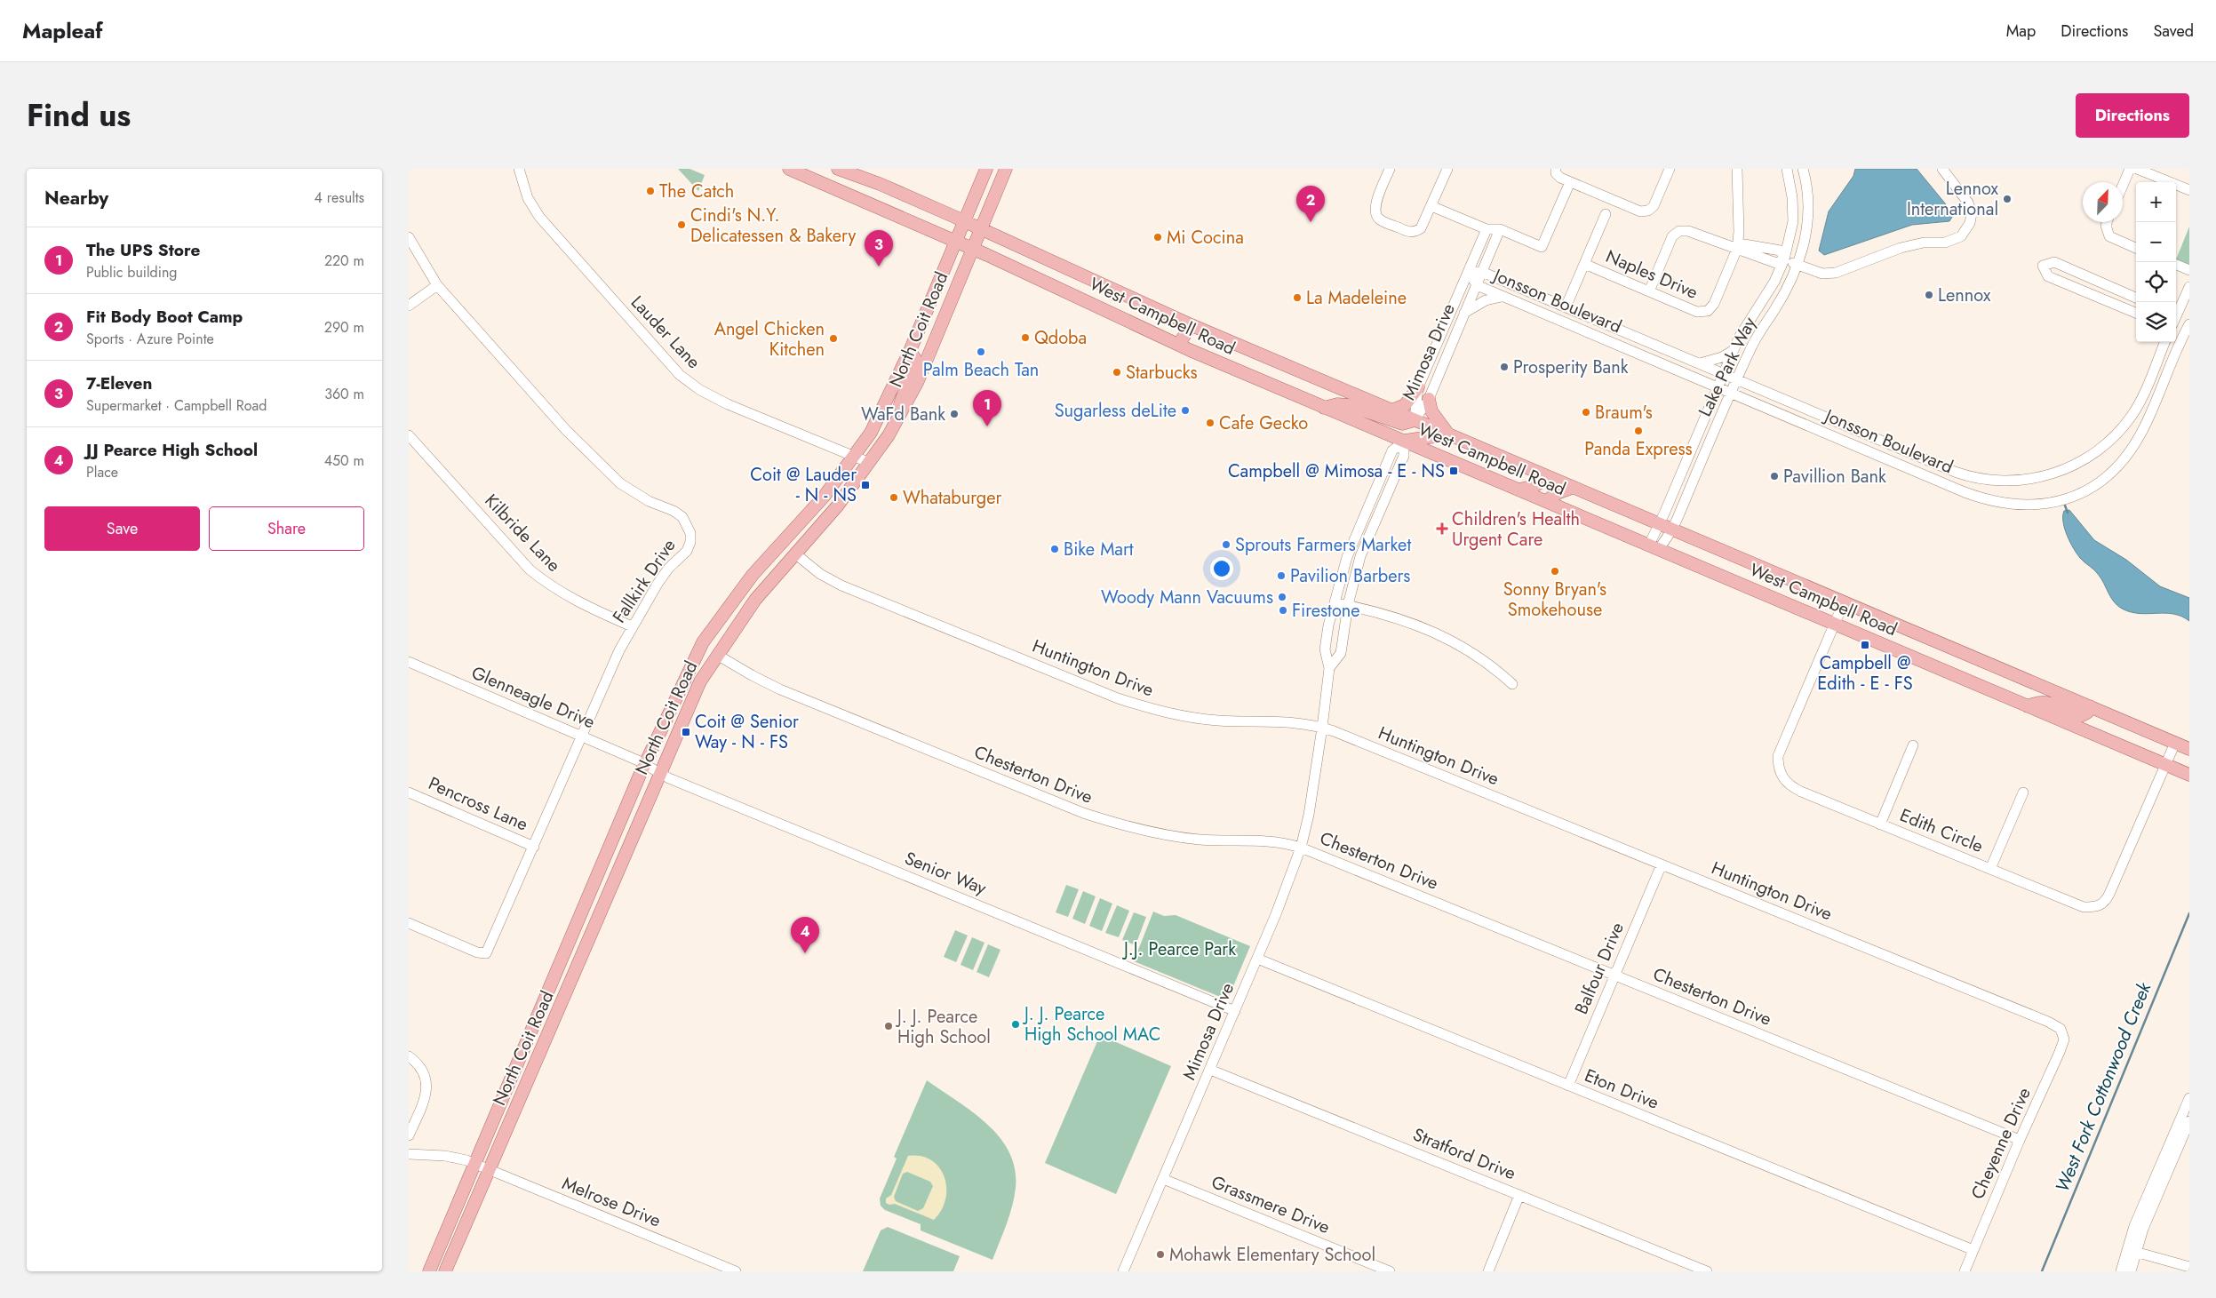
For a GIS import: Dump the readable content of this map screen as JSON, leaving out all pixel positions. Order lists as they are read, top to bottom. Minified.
{"streets":{"main road":["West Campbell Road","North Coit Road"],"street":["Naples Drive","Jonsson Boulevard","Lauder Lane","Mimosa Drive","Lake Park Way","Kilbride Lane","Fallkirk Drive","Huntington Drive","Glenneagle Drive","Chesterton Drive","Pencross Lane","Edith Circle","Senior Way","Balfour Drive","Eton Drive","Cheyenne Drive","Stratford Drive","Melrose Drive","Grassmere Drive"]},"crossings":[["Jonsson Boulevard","Mimosa Drive"],["Jonsson Boulevard","Lake Park Way"],["West Campbell Road","North Coit Road"],["West Campbell Road","Mimosa Drive"],["West Campbell Road","Lake Park Way"],["West Campbell Road","Edith Circle"],["North Coit Road","Lauder Lane"],["North Coit Road","Huntington Drive"],["North Coit Road","Glenneagle Drive"],["North Coit Road","Chesterton Drive"],["North Coit Road","Senior Way"],["North Coit Road","Melrose Drive"],["Mimosa Drive","Huntington Drive"],["Mimosa Drive","Chesterton Drive"],["Mimosa Drive","Senior Way"],["Mimosa Drive","Eton Drive"],["Mimosa Drive","Stratford Drive"],["Mimosa Drive","Grassmere Drive"],["Kilbride Lane","Fallkirk Drive"],["Fallkirk Drive","Glenneagle Drive"],["Fallkirk Drive","Pencross Lane"],["Huntington Drive","Balfour Drive"],["Huntington Drive","Cheyenne Drive"],["Glenneagle Drive","Senior Way"],["Chesterton Drive","Balfour Drive"],["Chesterton Drive","Cheyenne Drive"],["Balfour Drive","Eton Drive"],["Eton Drive","Cheyenne Drive"]],"water":["West Fork Cottonwood Creek"],"parks":["J.J. Pearce Park"],"places":{"other":["The Catch","Lennox International","Cindi's N.Y. Delicatessen & Bakery","Mi Cocina","Lennox","La Madeleine","Qdoba","Angel Chicken Kitchen","Palm Beach Tan","Prosperity Bank","Starbucks","Sugarless deLite","Braum's","WaFd Bank","Cafe Gecko","Panda Express","Pavillion Bank","Whataburger","Sprouts Farmers Market","Bike Mart","Sonny Bryan's Smokehouse","Pavilion Barbers","Woody Mann Vacuums","Firestone","J. J. Pearce High School MAC","J. J. Pearce High School","Mohawk Elementary School"],"transit":["Campbell @ Mimosa - E - NS","Coit @ Lauder - N - NS","Campbell @ Edith - E - FS","Coit @ Senior Way - N - FS"],"health":["Children's Health Urgent Care"]},"north":"top right","page":{"header":"Mapleaf","nav":["Map","Directions","Saved"],"title":"Find us","buttons":["Directions",["Save","Share"]],"heading":["Nearby","4 results"],"map_buttons":["+","−"],"pins":["2","3","1","4"],"list":[{"mark":"1","name":"The UPS Store","note":"Public building","value":"220 m"},{"mark":"2","name":"Fit Body Boot Camp","note":"Sports · Azure Pointe","value":"290 m"},{"mark":"3","name":"7-Eleven","note":"Supermarket · Campbell Road","value":"360 m"},{"mark":"4","name":"JJ Pearce High School","note":"Place","value":"450 m"}]}}
